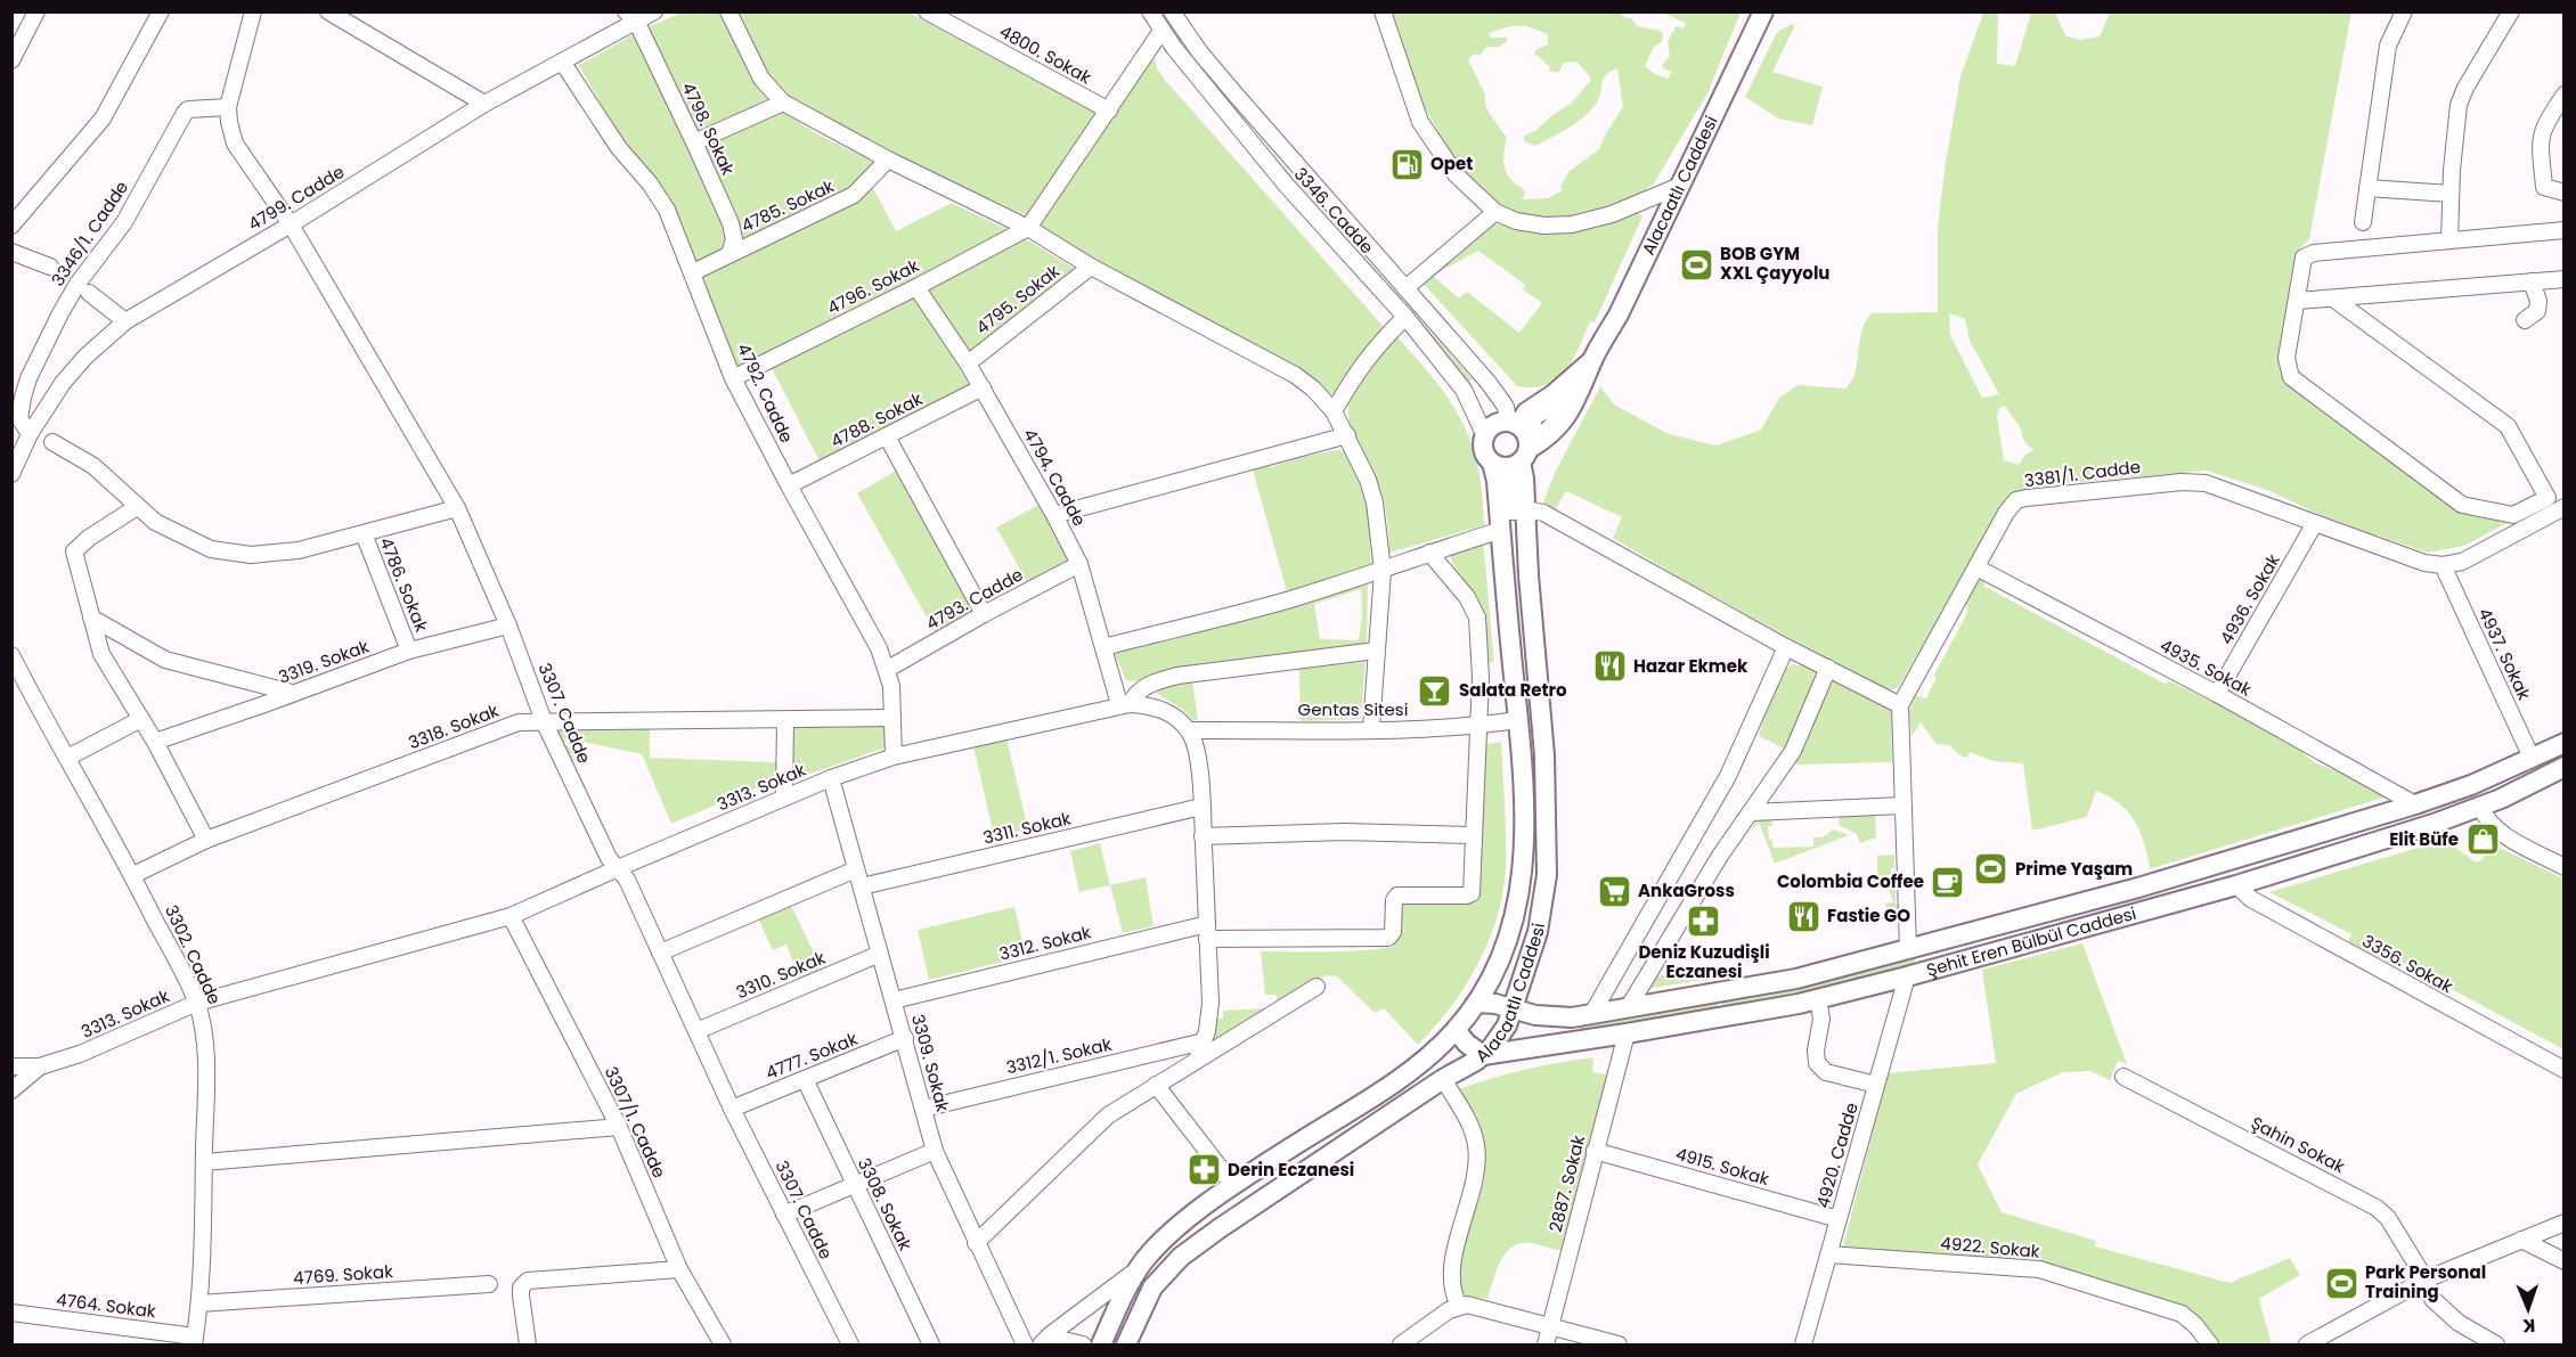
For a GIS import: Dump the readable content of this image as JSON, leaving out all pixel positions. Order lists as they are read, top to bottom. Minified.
{"streets":{"main road":["Alacaatlı Caddesi","Şehit Eren Bülbül Caddesi"],"street":["4800. Sokak","4798. Sokak","4799. Cadde","4785. Sokak","3346. Cadde","3346/1. Cadde","4796. Sokak","4795. Sokak","4792. Cadde","4788. Sokak","3381/1. Cadde","4794. Cadde","4786. Sokak","4793. Cadde","4936. Sokak","4937. Sokak","3319. Sokak","4935. Sokak","Gentas Sitesi","3307. Cadde","3318. Sokak","3313. Sokak","3311. Sokak","3312. Sokak","3302. Cadde","3356. Sokak","3310. Sokak","4777. Sokak","3312/1. Sokak","3309. Sokak","3307/1. Cadde","Şahin Sokak","4920. Cadde","4915. Sokak","2887. Sokak","3308. Sokak","4922. Sokak","4769. Sokak","4764. Sokak"]},"crossings":[["4798. Sokak","4799. Cadde"],["4798. Sokak","4785. Sokak"],["Alacaatlı Caddesi","3346. Cadde"],["Alacaatlı Caddesi","Gentas Sitesi"],["Alacaatlı Caddesi","Şehit Eren Bülbül Caddesi"],["4799. Cadde","3346/1. Cadde"],["4799. Cadde","4792. Cadde"],["4799. Cadde","3307. Cadde"],["4785. Sokak","4792. Cadde"],["3346/1. Cadde","3307. Cadde"],["4796. Sokak","4792. Cadde"],["4796. Sokak","4794. Cadde"],["4795. Sokak","4794. Cadde"],["4792. Cadde","4788. Sokak"],["4792. Cadde","4793. Cadde"],["4792. Cadde","3318. Sokak"],["4792. Cadde","3313. Sokak"],["4788. Sokak","4794. Cadde"],["3381/1. Cadde","4936. Sokak"],["3381/1. Cadde","4937. Sokak"],["3381/1. Cadde","4935. Sokak"],["4794. Cadde","4793. Cadde"],["4794. Cadde","3313. Sokak"],["4786. Sokak","3319. Sokak"],["4936. Sokak","4935. Sokak"],["4937. Sokak","Şehit Eren Bülbül Caddesi"],["3319. Sokak","3307. Cadde"],["4935. Sokak","Şehit Eren Bülbül Caddesi"],["Gentas Sitesi","3313. Sokak"],["3307. Cadde","3318. Sokak"],["3307. Cadde","3313. Sokak"],["3307. Cadde","3310. Sokak"],["3307. Cadde","4777. Sokak"],["3318. Sokak","3302. Cadde"],["3313. Sokak","3302. Cadde"],["3313. Sokak","3309. Sokak"],["3313. Sokak","3307/1. Cadde"],["3311. Sokak","3309. Sokak"],["Şehit Eren Bülbül Caddesi","3356. Sokak"],["Şehit Eren Bülbül Caddesi","4920. Cadde"],["Şehit Eren Bülbül Caddesi","2887. Sokak"],["3312. Sokak","3309. Sokak"],["3302. Cadde","4769. Sokak"],["3302. Cadde","4764. Sokak"],["3310. Sokak","3309. Sokak"],["4777. Sokak","3309. Sokak"],["4777. Sokak","3308. Sokak"],["3312/1. Sokak","3309. Sokak"],["4920. Cadde","4915. Sokak"],["4920. Cadde","4922. Sokak"],["4915. Sokak","2887. Sokak"]],"places":{"fuel station":["Opet"],"sports":["BOB GYM XXL Çayyolu","Prime Yaşam","Park Personal Training"],"restaurant":["Hazar Ekmek","Fastie GO"],"bar":["Salata Retro"],"shop":["Elit Büfe"],"cafe":["Colombia Coffee"],"supermarket":["AnkaGross"],"pharmacy":["Deniz Kuzudişli Eczanesi","Derin Eczanesi"]},"north":"bottom"}
